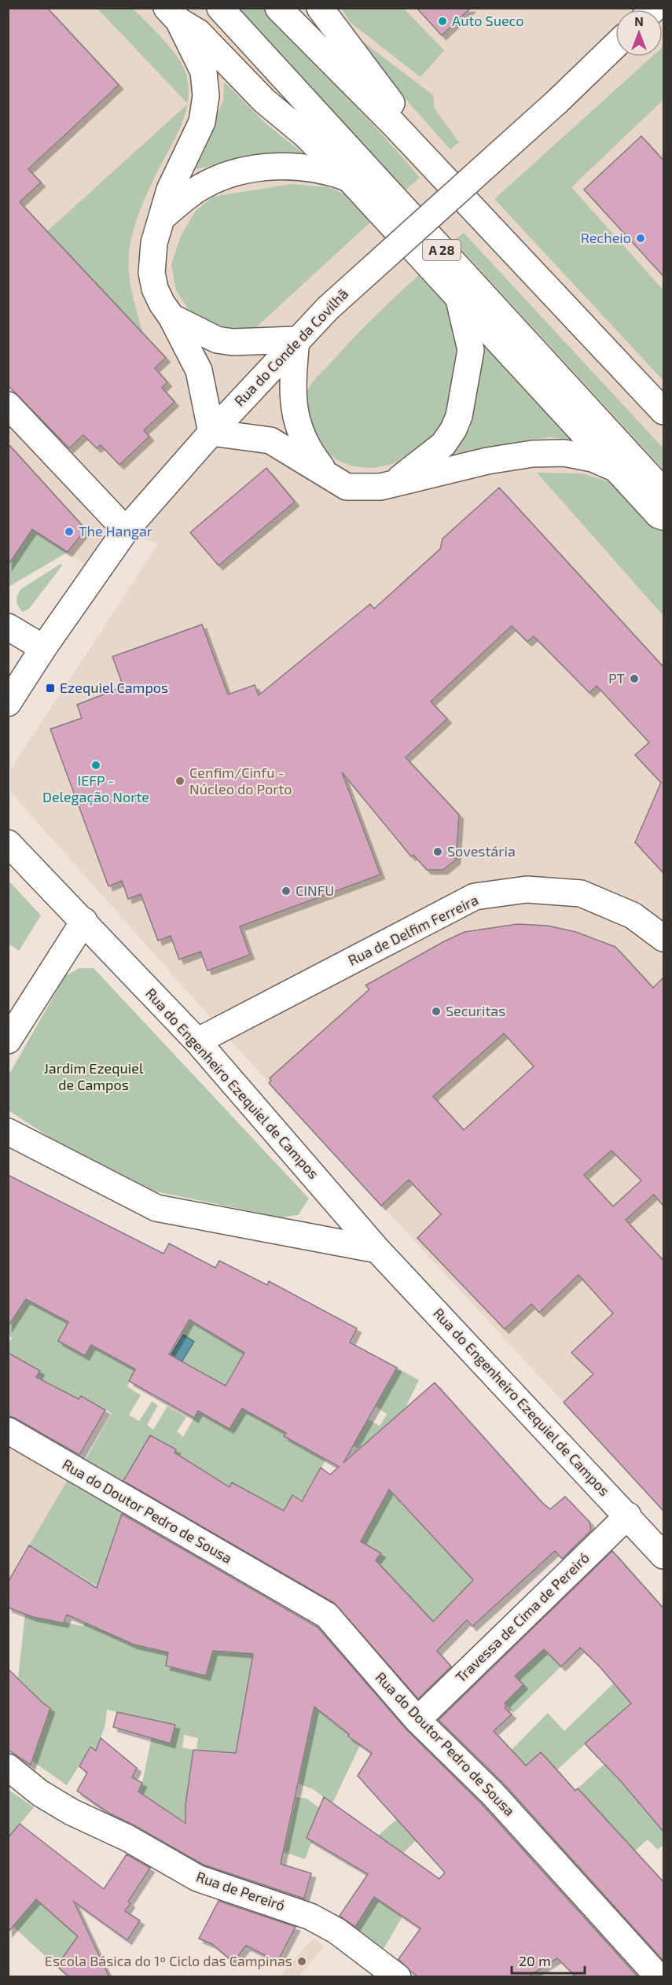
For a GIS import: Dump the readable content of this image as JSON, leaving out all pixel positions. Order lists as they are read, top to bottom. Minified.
{"streets":{"main road":["A 28","Rua do Conde da Covilhã","Rua de Delfim Ferreira","Rua do Engenheiro Ezequiel de Campos","Rua do Doutor Pedro de Sousa","Travessa de Cima de Pereiró","Rua de Pereiró"]},"crossings":[["Rua de Delfim Ferreira","Rua do Engenheiro Ezequiel de Campos"],["Rua do Engenheiro Ezequiel de Campos","Travessa de Cima de Pereiró"],["Rua do Doutor Pedro de Sousa","Travessa de Cima de Pereiró"]],"parks":["Jardim Ezequiel de Campos"],"places":{"other":["Auto Sueco","Recheio","The Hangar","PT","IEFP - Delegação Norte","Cenfim/Cinfu - Núcleo do Porto","Sovestária","CINFU","Securitas","Escola Básica do 1º Ciclo das Campinas"],"transit":["Ezequiel Campos"]},"scale_bar":"20 m","north":"top"}
